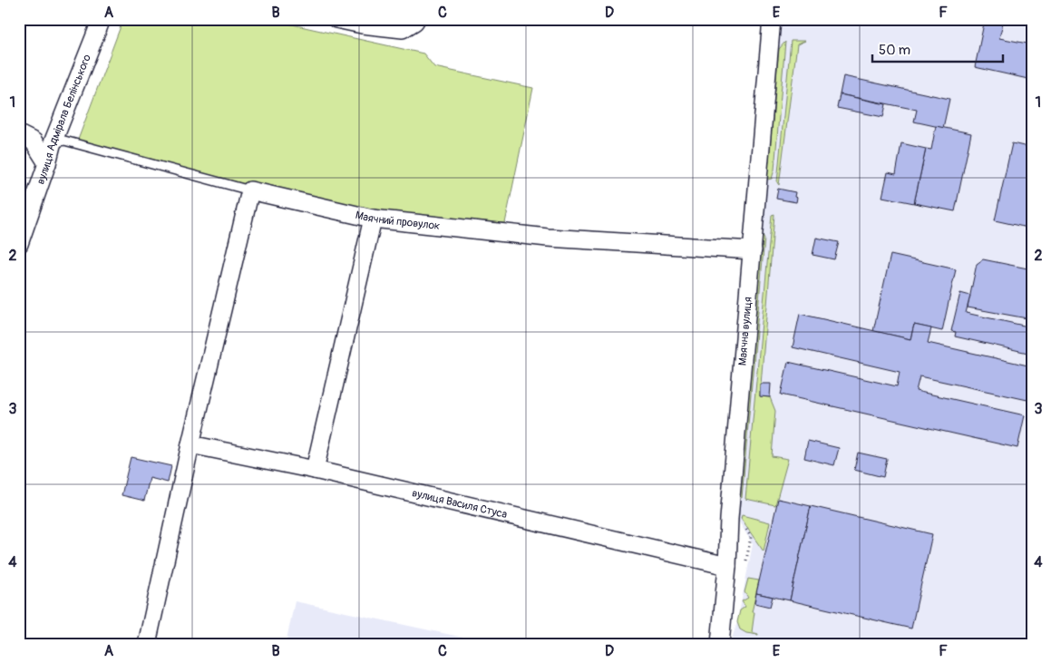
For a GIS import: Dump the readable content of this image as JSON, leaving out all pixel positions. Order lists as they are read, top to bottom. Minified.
{"streets":{"street":["вулиця Адмірала Белінського","Маячний провулок","Маячна вулиця","вулиця Василя Стуса"]},"crossings":[["вулиця Адмірала Белінського","Маячний провулок"],["Маячний провулок","Маячна вулиця"],["Маячна вулиця","вулиця Василя Стуса"]],"scale_bar":"50 m","grid":{"columns":["A","B","C","D","E","F"],"rows":["1","2","3","4"]}}
